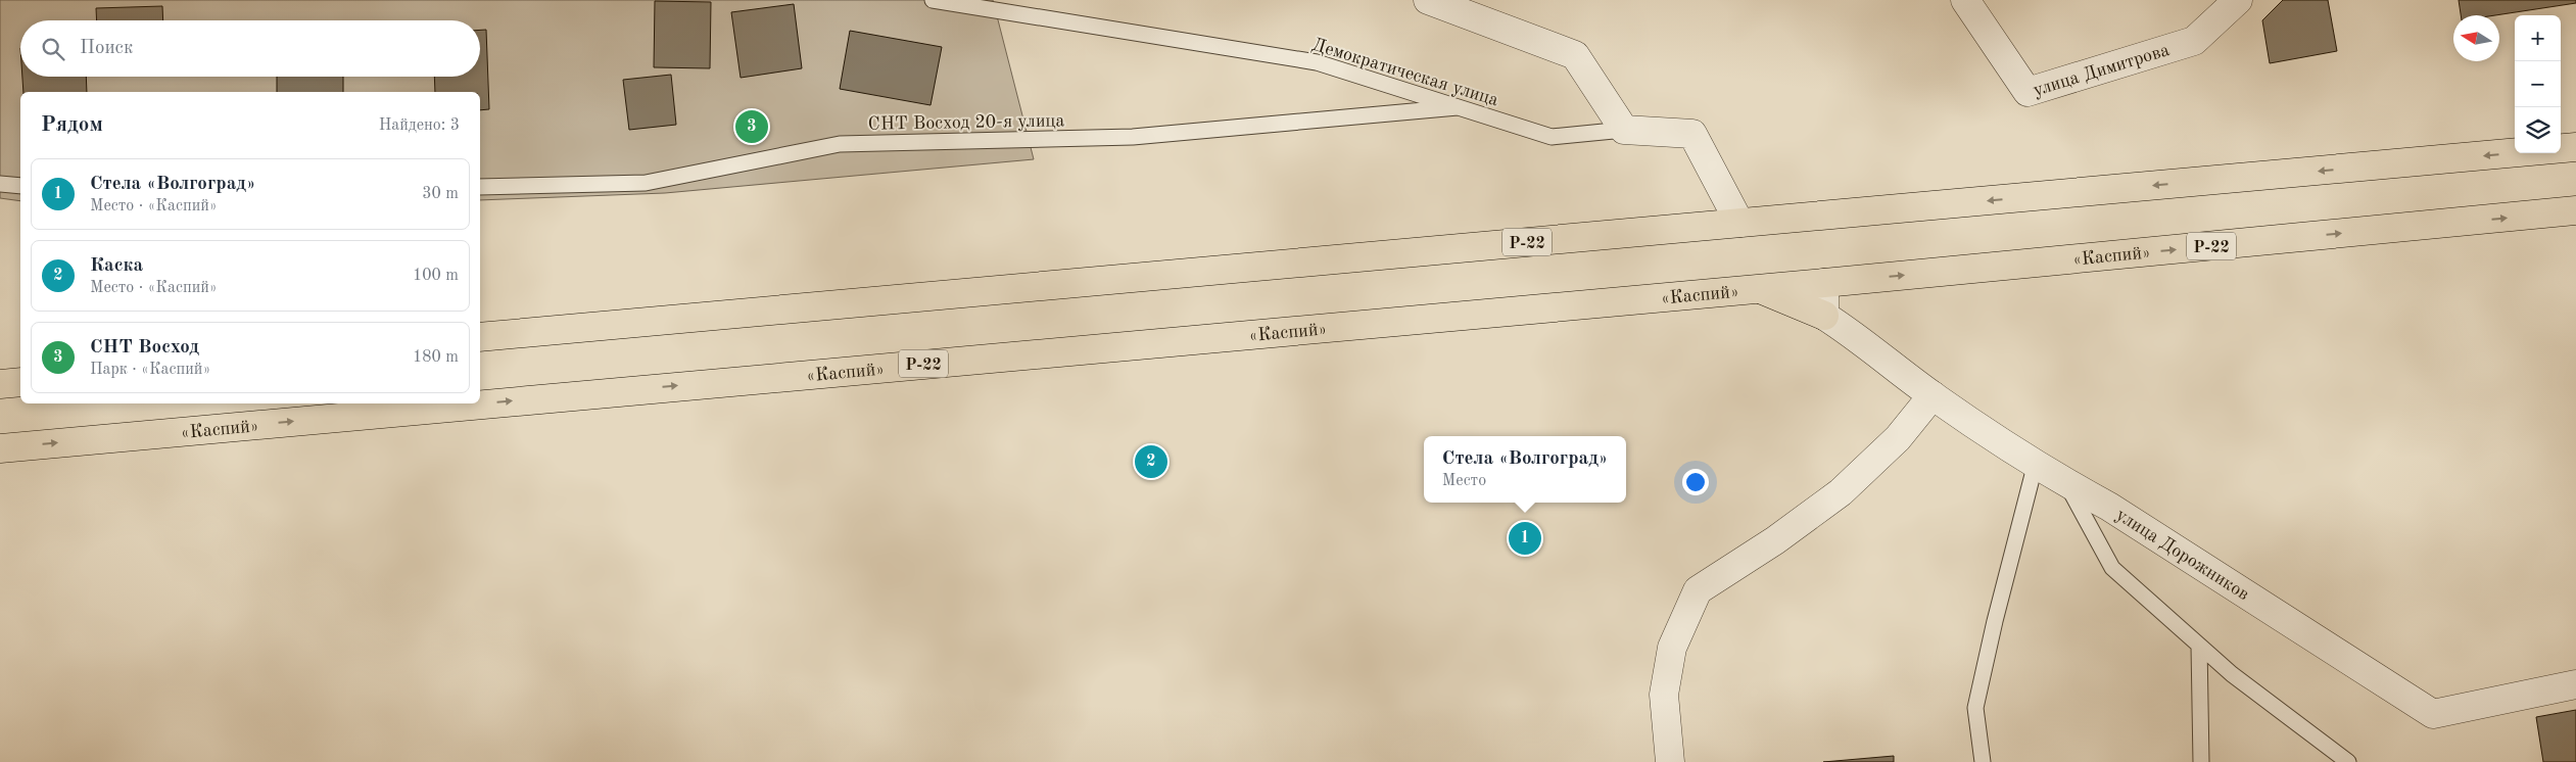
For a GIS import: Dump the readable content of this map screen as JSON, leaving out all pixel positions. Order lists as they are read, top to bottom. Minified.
{"streets":{"highway":["Р-22","«Каспий»"],"street":["улица Димитрова","улица Дорожников"],"lane":["Демократическая улица","СНТ Восход 20-я улица"]},"crossings":[["Демократическая улица","СНТ Восход 20-я улица"]],"north":"left","page":{"map_buttons":["+","−"],"search":"Поиск","heading":["Рядом","Найдено: 3"],"pins":["3","2","1"],"list":[{"mark":"1","name":"Стела «Волгоград»","note":"Место · «Каспий»","value":"30 m"},{"mark":"2","name":"Каска","note":"Место · «Каспий»","value":"100 m"},{"mark":"3","name":"СНТ Восход","note":"Парк · «Каспий»","value":"180 m"}],"popup":["Стела «Волгоград»","Место"]}}
